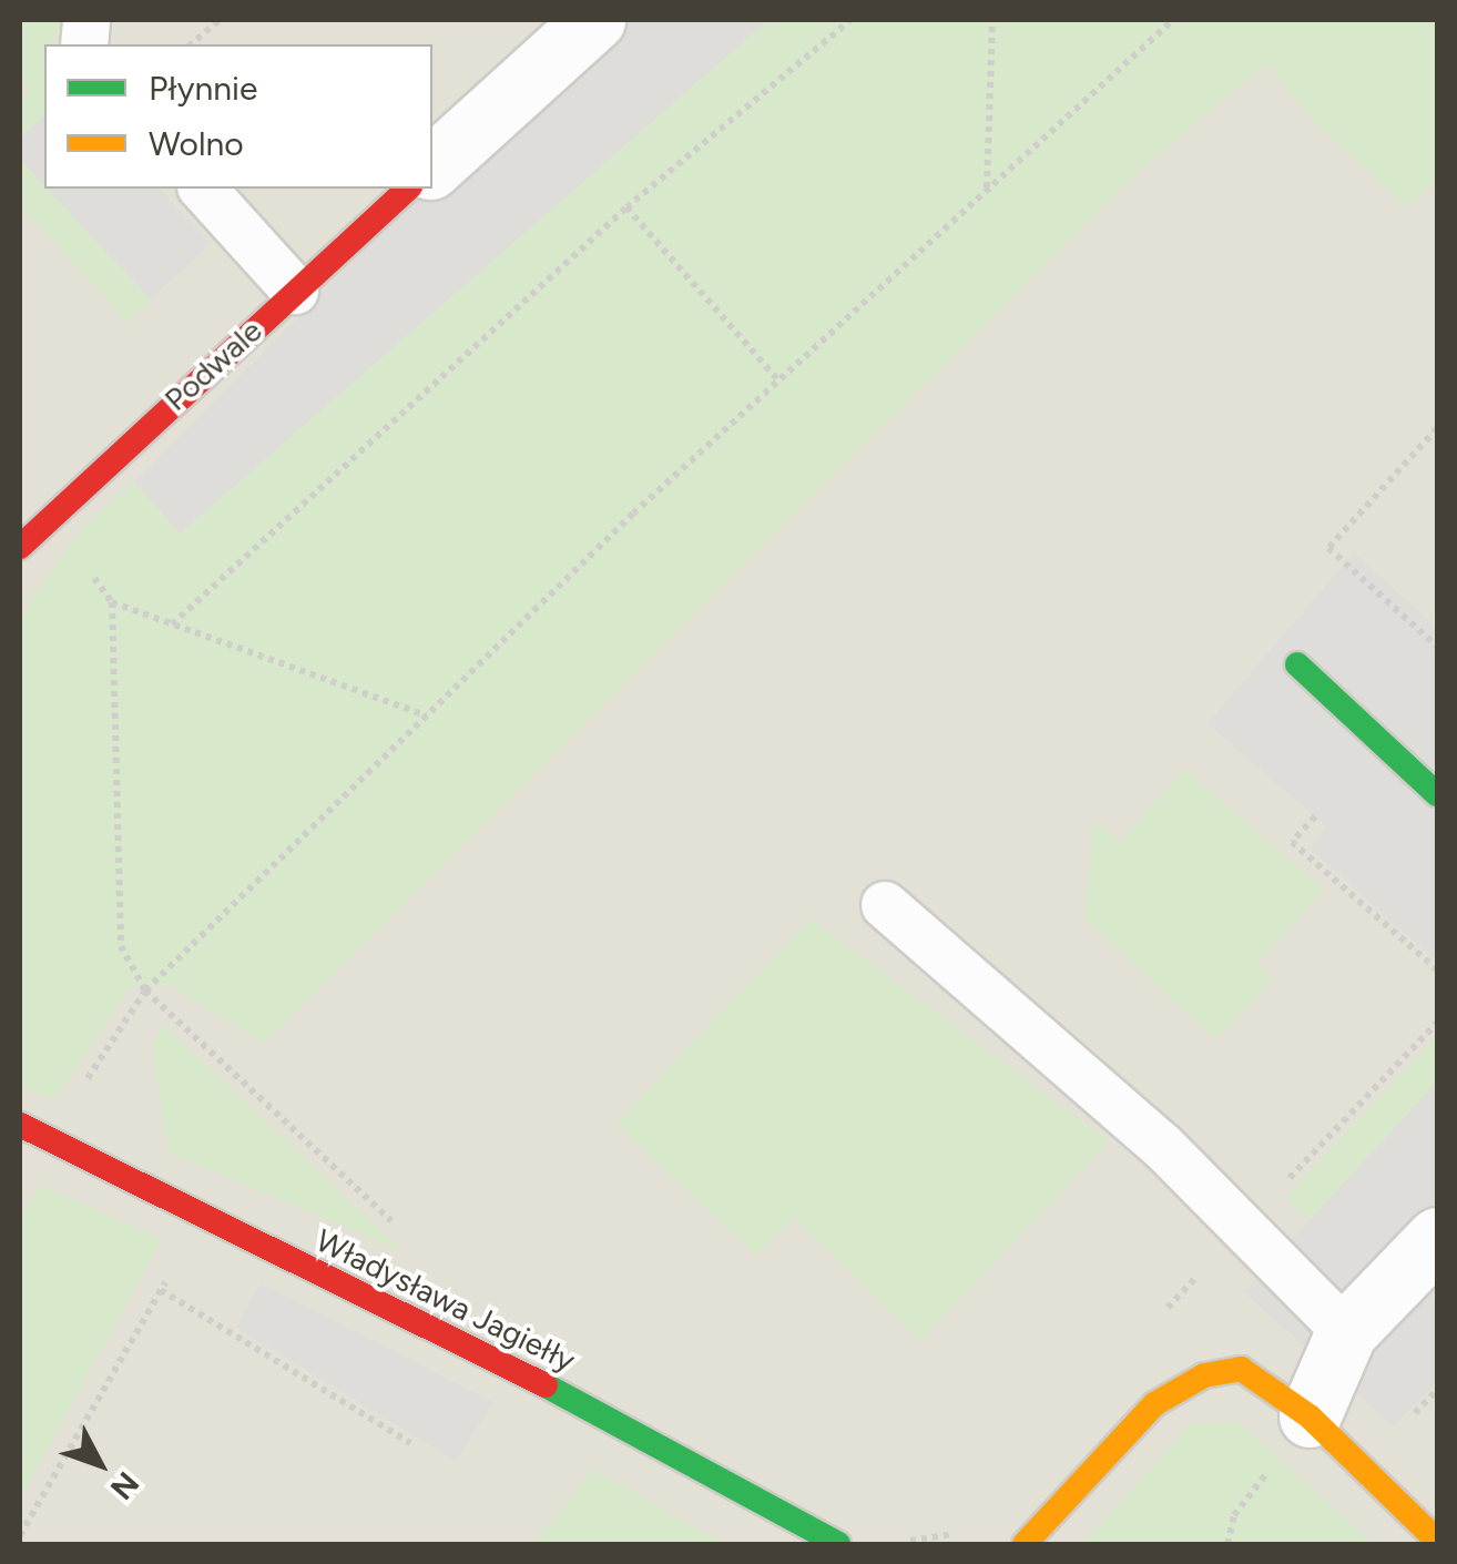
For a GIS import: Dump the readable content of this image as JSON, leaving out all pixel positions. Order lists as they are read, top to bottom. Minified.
{"streets":{"street":["Podwale","Władysława Jagiełły"]},"legend":["Płynnie","Wolno"],"north":"bottom right"}
